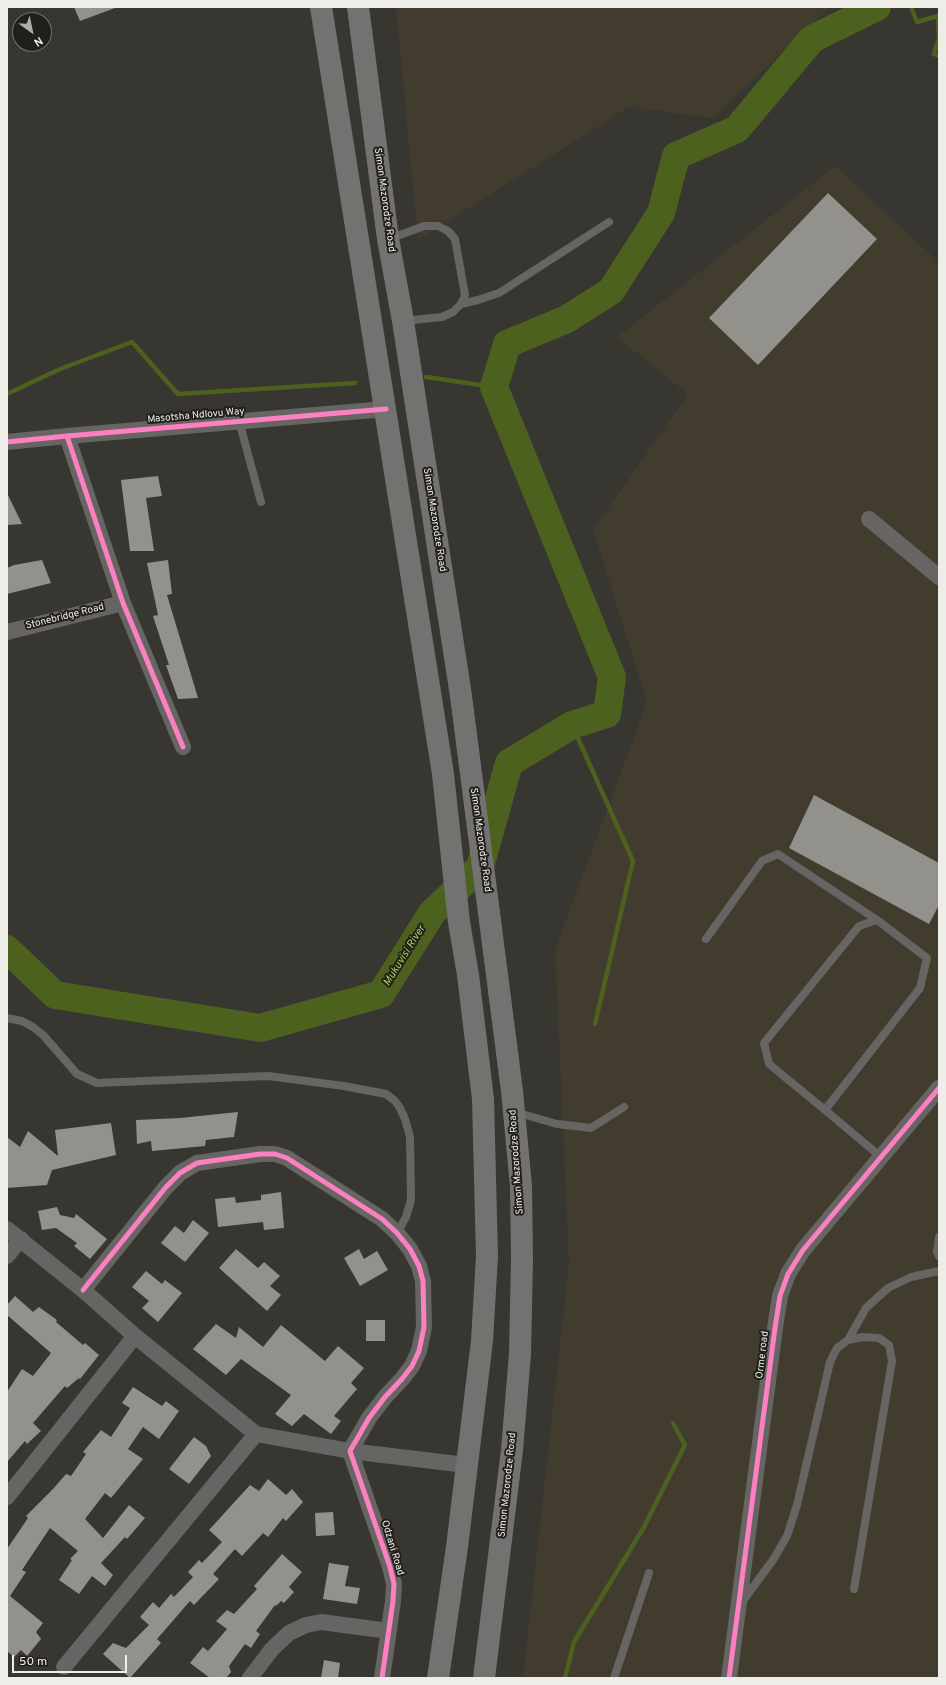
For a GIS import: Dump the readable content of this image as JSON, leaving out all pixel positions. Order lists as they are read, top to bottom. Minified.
{"streets":{"highway":["Simon Mazorodze Road"],"street":["Masotsha Ndlovu Way","Stonebridge Road","Orme road","Odzani Road"]},"water":["Mukuvisi River"],"scale_bar":"50 m","north":"bottom right"}
